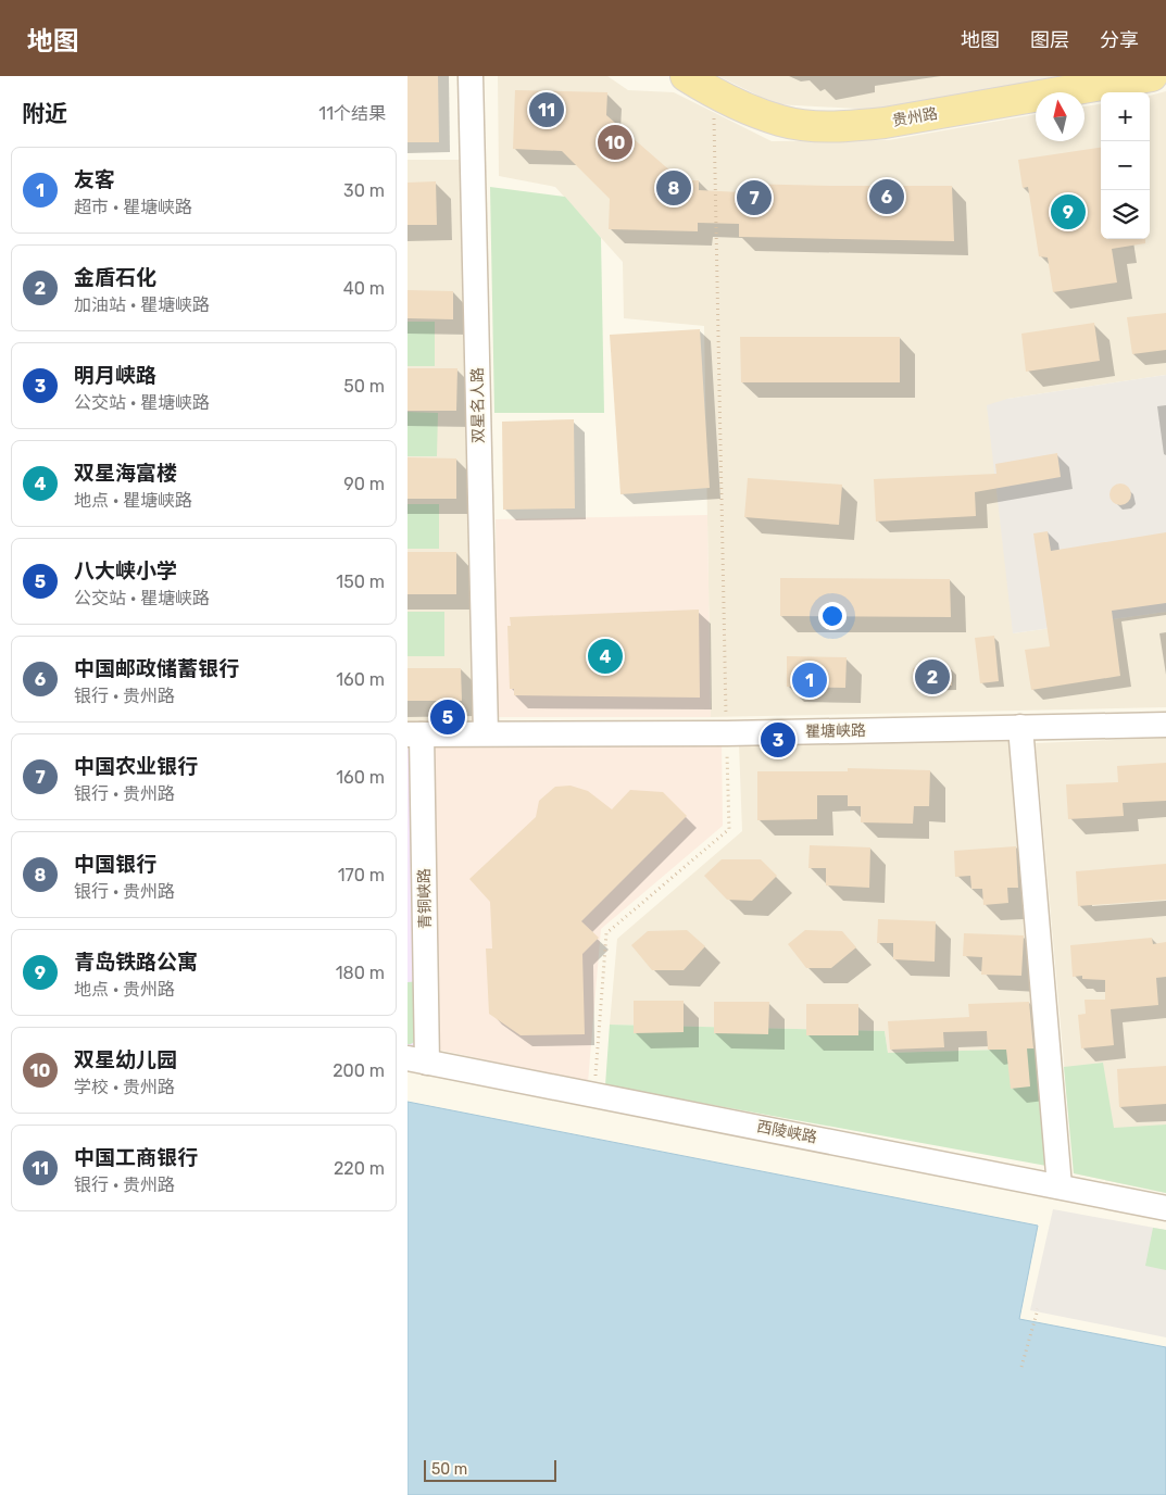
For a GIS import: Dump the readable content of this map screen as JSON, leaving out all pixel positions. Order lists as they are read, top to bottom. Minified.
{"streets":{"main road":["贵州路"],"street":["双星名人路","瞿塘峡路","青铜峡路","西陵峡路"]},"crossings":[["双星名人路","瞿塘峡路"],["瞿塘峡路","青铜峡路"],["青铜峡路","西陵峡路"]],"scale_bar":"50 m","north":"top","page":{"header":"地图","nav":["地图","图层","分享"],"heading":["附近","11个结果"],"pins":["11","10","8","6","7","9","4","2","1","5","3"],"map_buttons":["+","−"],"list":[{"mark":"1","name":"友客","note":"超市 · 瞿塘峡路","value":"30 m"},{"mark":"2","name":"金盾石化","note":"加油站 · 瞿塘峡路","value":"40 m"},{"mark":"3","name":"明月峡路","note":"公交站 · 瞿塘峡路","value":"50 m"},{"mark":"4","name":"双星海富楼","note":"地点 · 瞿塘峡路","value":"90 m"},{"mark":"5","name":"八大峡小学","note":"公交站 · 瞿塘峡路","value":"150 m"},{"mark":"6","name":"中国邮政储蓄银行","note":"银行 · 贵州路","value":"160 m"},{"mark":"7","name":"中国农业银行","note":"银行 · 贵州路","value":"160 m"},{"mark":"8","name":"中国银行","note":"银行 · 贵州路","value":"170 m"},{"mark":"9","name":"青岛铁路公寓","note":"地点 · 贵州路","value":"180 m"},{"mark":"10","name":"双星幼儿园","note":"学校 · 贵州路","value":"200 m"},{"mark":"11","name":"中国工商银行","note":"银行 · 贵州路","value":"220 m"}],"scale":"50 m"}}
